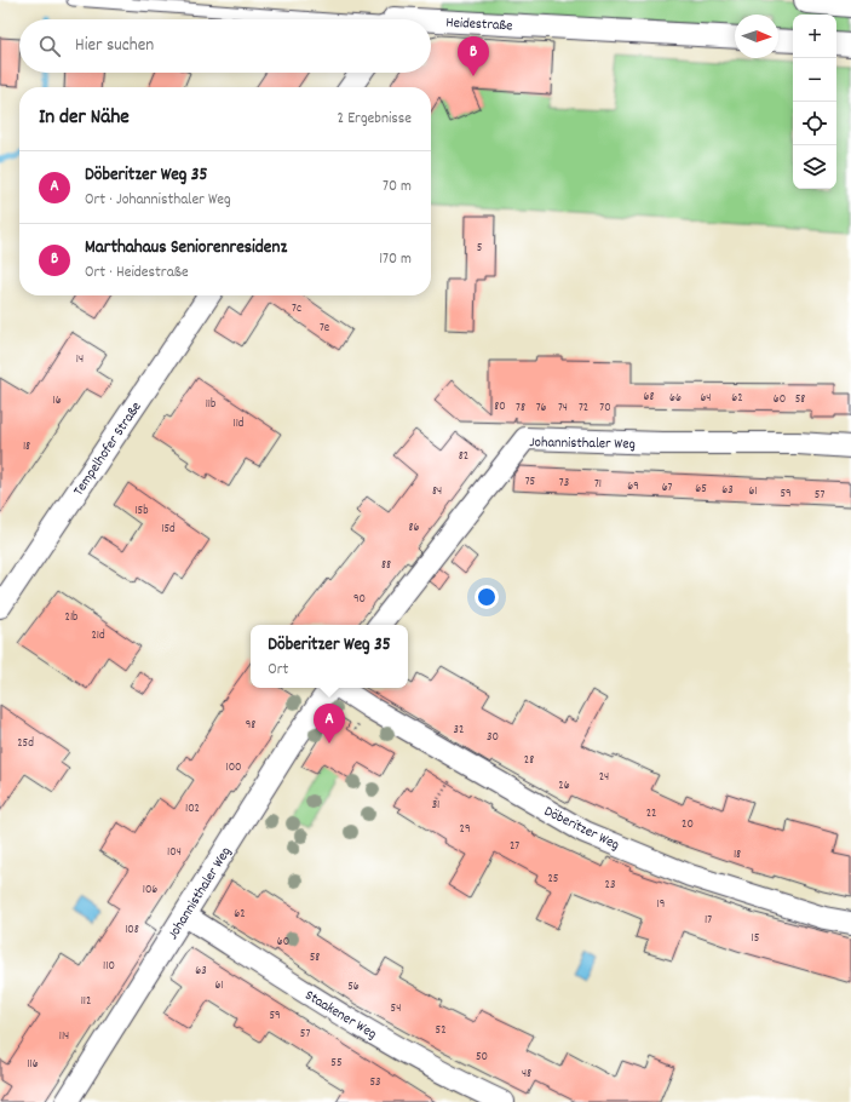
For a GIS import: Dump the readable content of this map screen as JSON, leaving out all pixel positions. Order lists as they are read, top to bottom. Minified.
{"streets":{"street":["Heidestraße","Johannisthaler Weg","Tempelhofer Straße","Döberitzer Weg","Staakener Weg"]},"crossings":[["Johannisthaler Weg","Staakener Weg"]],"house_numbers":["5","7c","7e","14","68","66","64","62","60","58","16","11b","80","78","76","74","72","70","11d","18","82","75","73","71","69","67","65","63","84","61","59","57","15b","86","15d","88","90","21b","21d","98","32","30","25d","28","100","24","26","31","102","22","20","29","27","104","18","25","23","106","19","62","17","108","15","60","58","110","63","61","56","112","54","59","52","57","114","50","55","116","48","53"],"north":"right","page":{"map_buttons":["+","−"],"search":"Hier suchen","pins":["B","A"],"heading":["In der Nähe","2 Ergebnisse"],"list":[{"mark":"A","name":"Döberitzer Weg 35","note":"Ort · Johannisthaler Weg","value":"70 m"},{"mark":"B","name":"Marthahaus Seniorenresidenz","note":"Ort · Heidestraße","value":"170 m"}],"popup":["Döberitzer Weg 35","Ort"]}}
